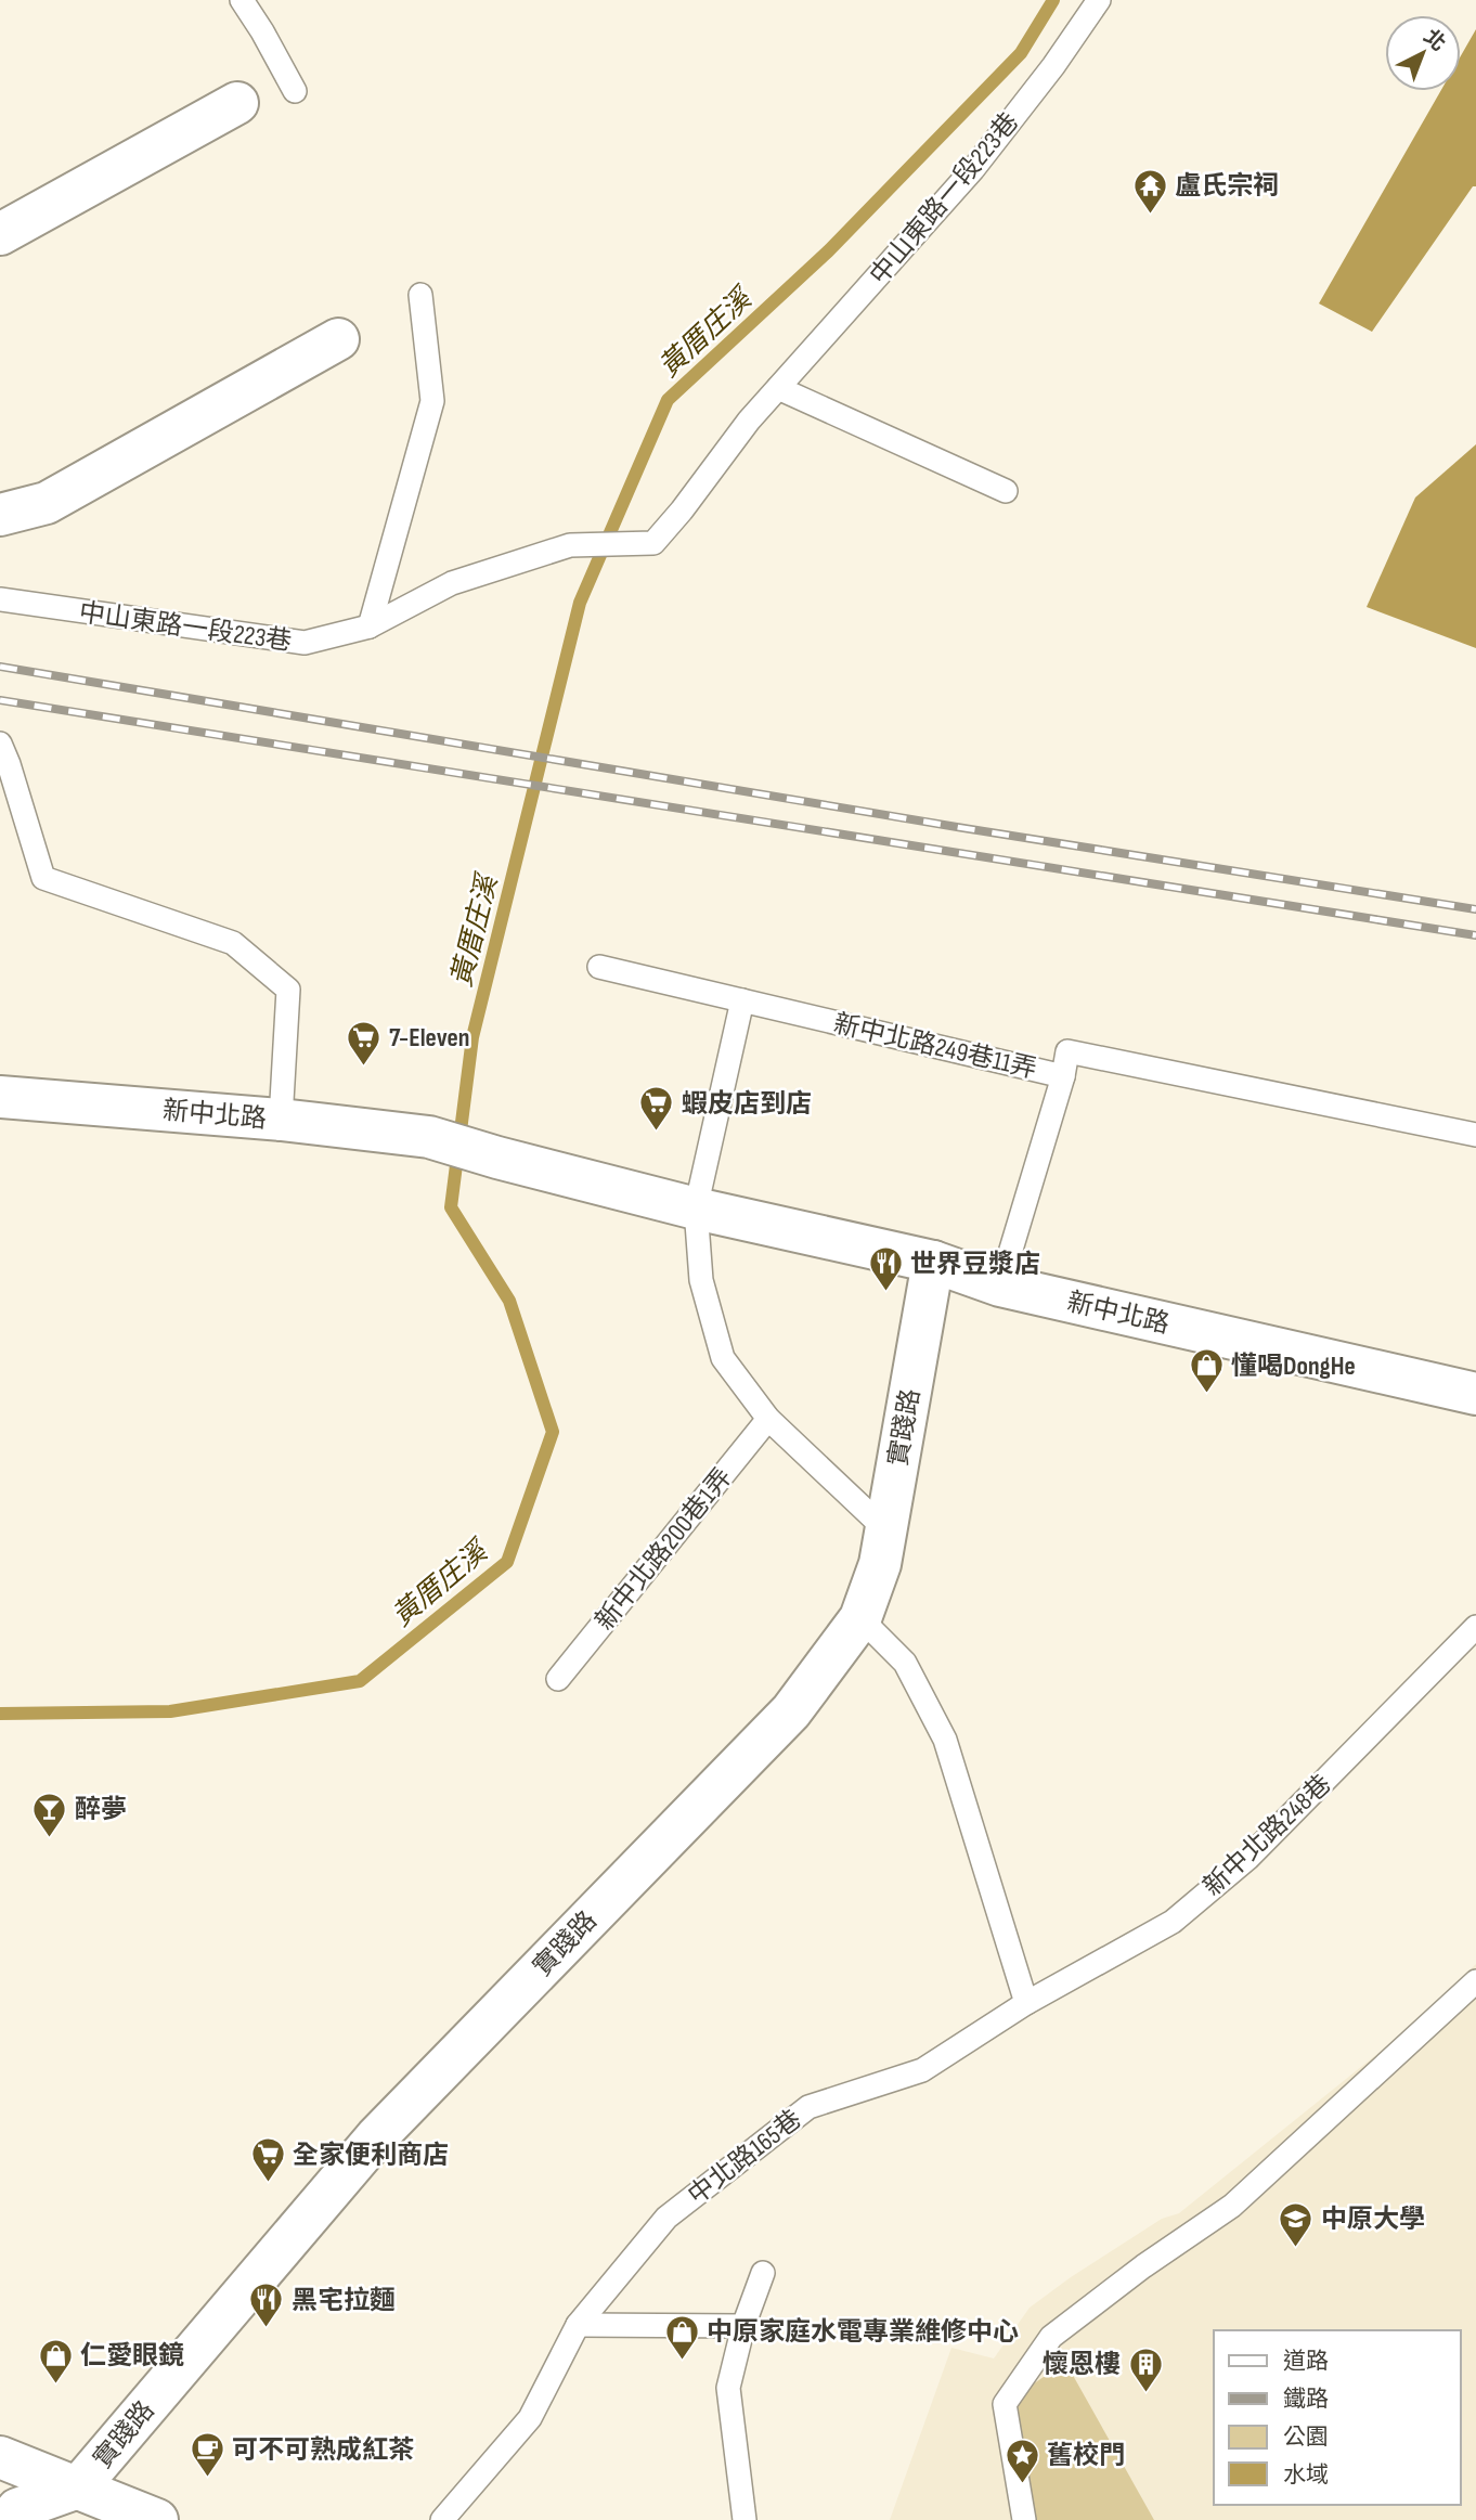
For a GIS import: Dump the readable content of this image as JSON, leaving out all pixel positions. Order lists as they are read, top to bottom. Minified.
{"streets":{"street":["新中北路","實踐路"],"lane":["中山東路一段223巷","新中北路249巷11弄","新中北路200巷1弄","新中北路248巷","中北路165巷"]},"crossings":[["新中北路","實踐路"],["新中北路248巷","中北路165巷"]],"water":["黃厝庄溪"],"places":{"temple":["盧氏宗祠"],"supermarket":["7-Eleven","蝦皮店到店","全家便利商店"],"restaurant":["世界豆漿店","黑宅拉麵"],"shop":["懂喝DongHe","中原家庭水電專業維修中心","仁愛眼鏡"],"bar":["醉夢"],"school or university":["中原大學"],"building":["懷恩樓"],"cafe":["可不可熟成紅茶"],"place":["舊校門"]},"legend":["道路","鐵路","公園","水域"],"north":"top right"}
